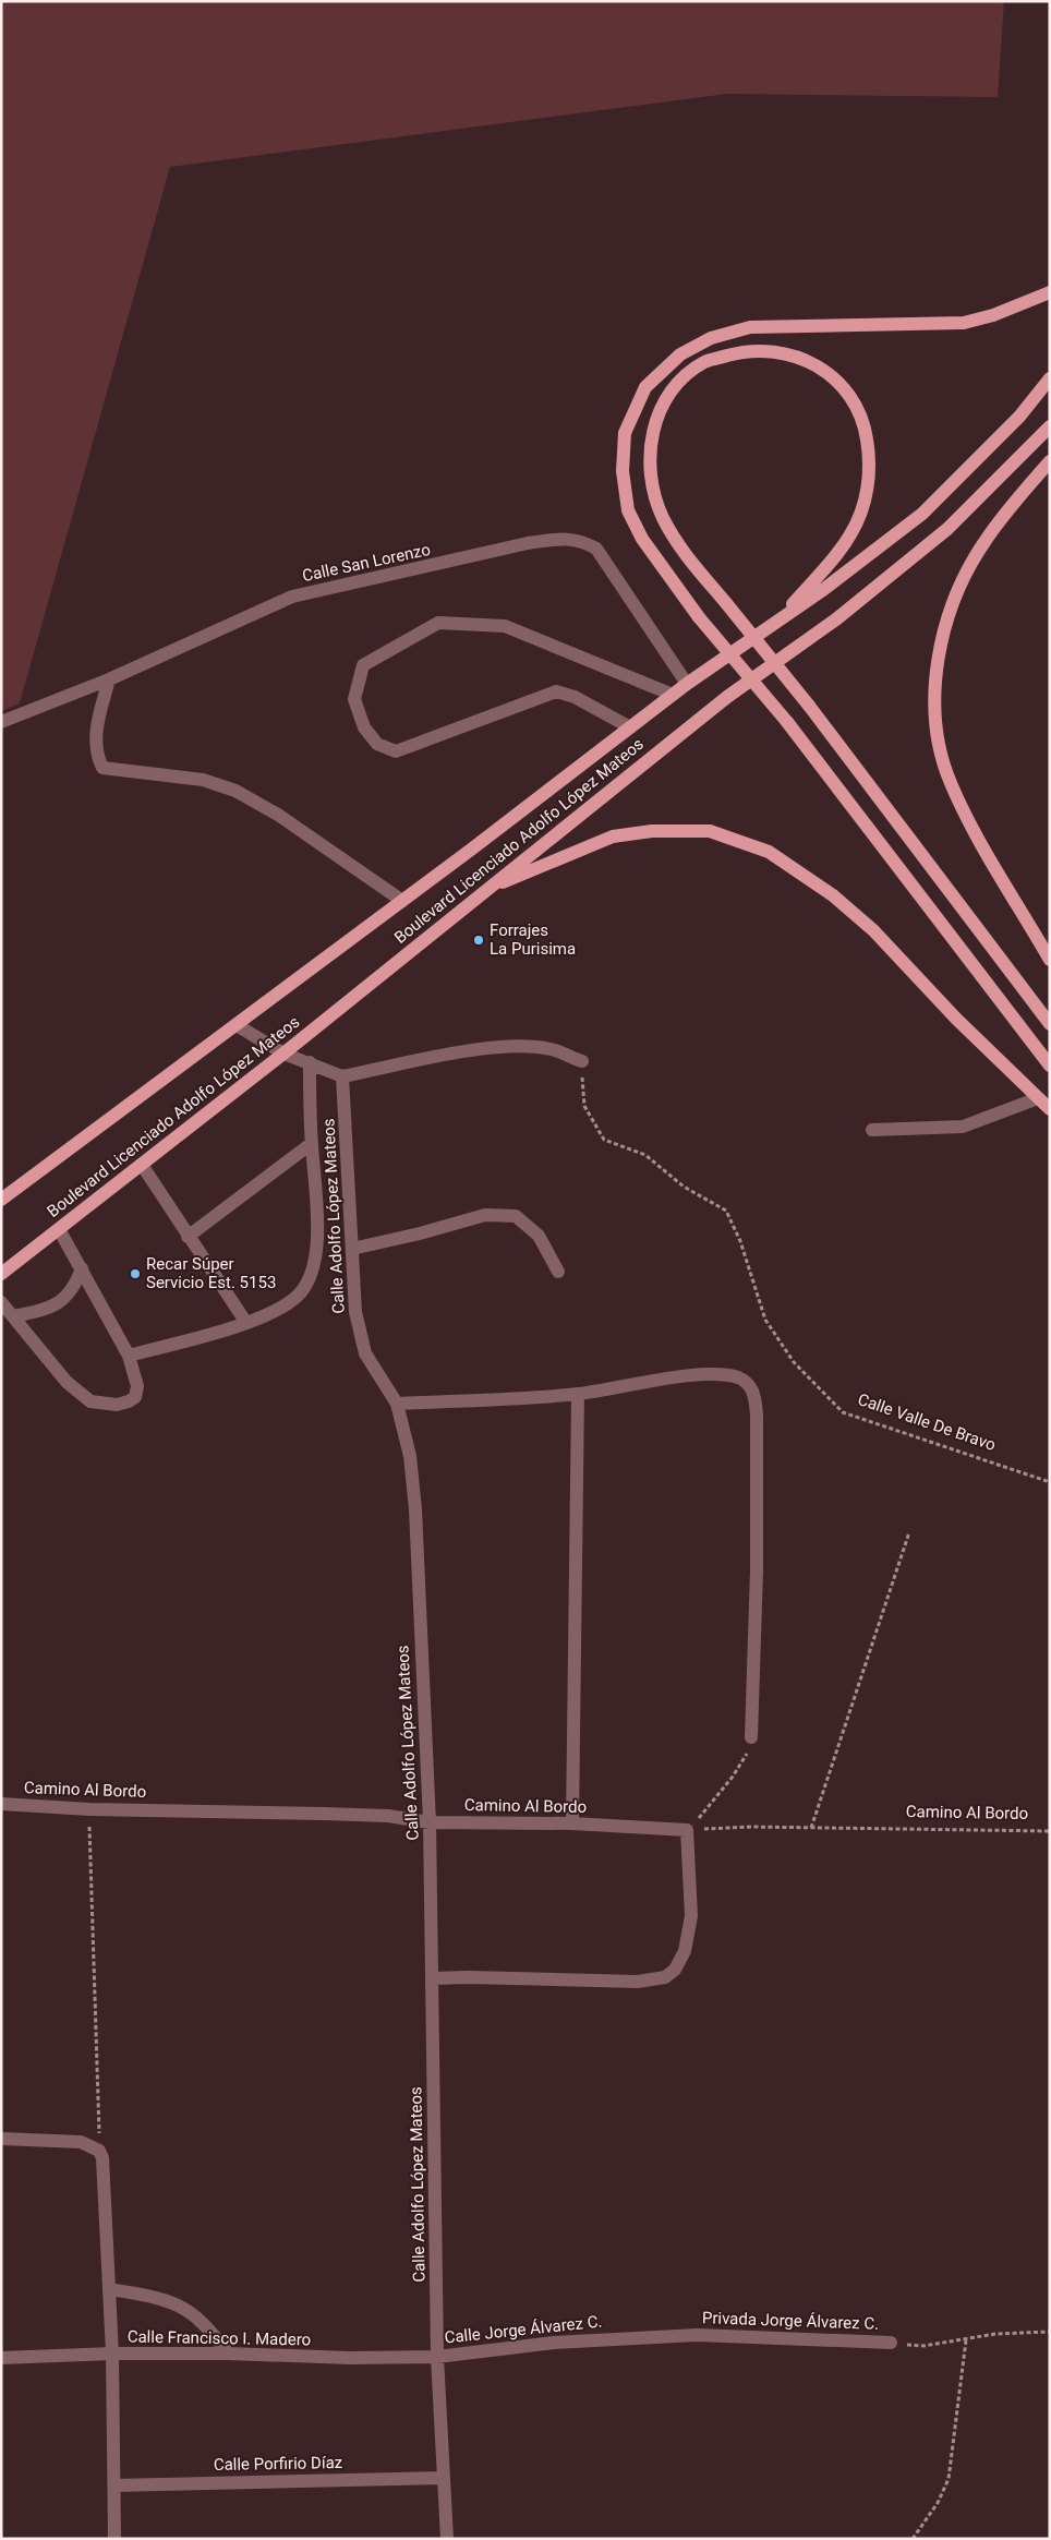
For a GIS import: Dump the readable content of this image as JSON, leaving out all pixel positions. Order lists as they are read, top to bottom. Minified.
{"streets":{"main road":["Boulevard Licenciado Adolfo López Mateos"],"street":["Calle San Lorenzo","Calle Adolfo López Mateos","Camino Al Bordo","Privada Jorge Álvarez C.","Calle Jorge Álvarez C.","Calle Francisco I. Madero","Calle Porfirio Díaz"],"path":["Calle Valle De Bravo"]},"crossings":[["Calle San Lorenzo","Boulevard Licenciado Adolfo López Mateos"],["Calle Adolfo López Mateos","Camino Al Bordo"],["Calle Adolfo López Mateos","Calle Jorge Álvarez C."],["Calle Adolfo López Mateos","Calle Francisco I. Madero"],["Calle Adolfo López Mateos","Calle Porfirio Díaz"],["Privada Jorge Álvarez C.","Calle Jorge Álvarez C."],["Calle Jorge Álvarez C.","Calle Francisco I. Madero"]],"places":["Forrajes La Purisima","Recar Súper Servicio Est. 5153"]}
